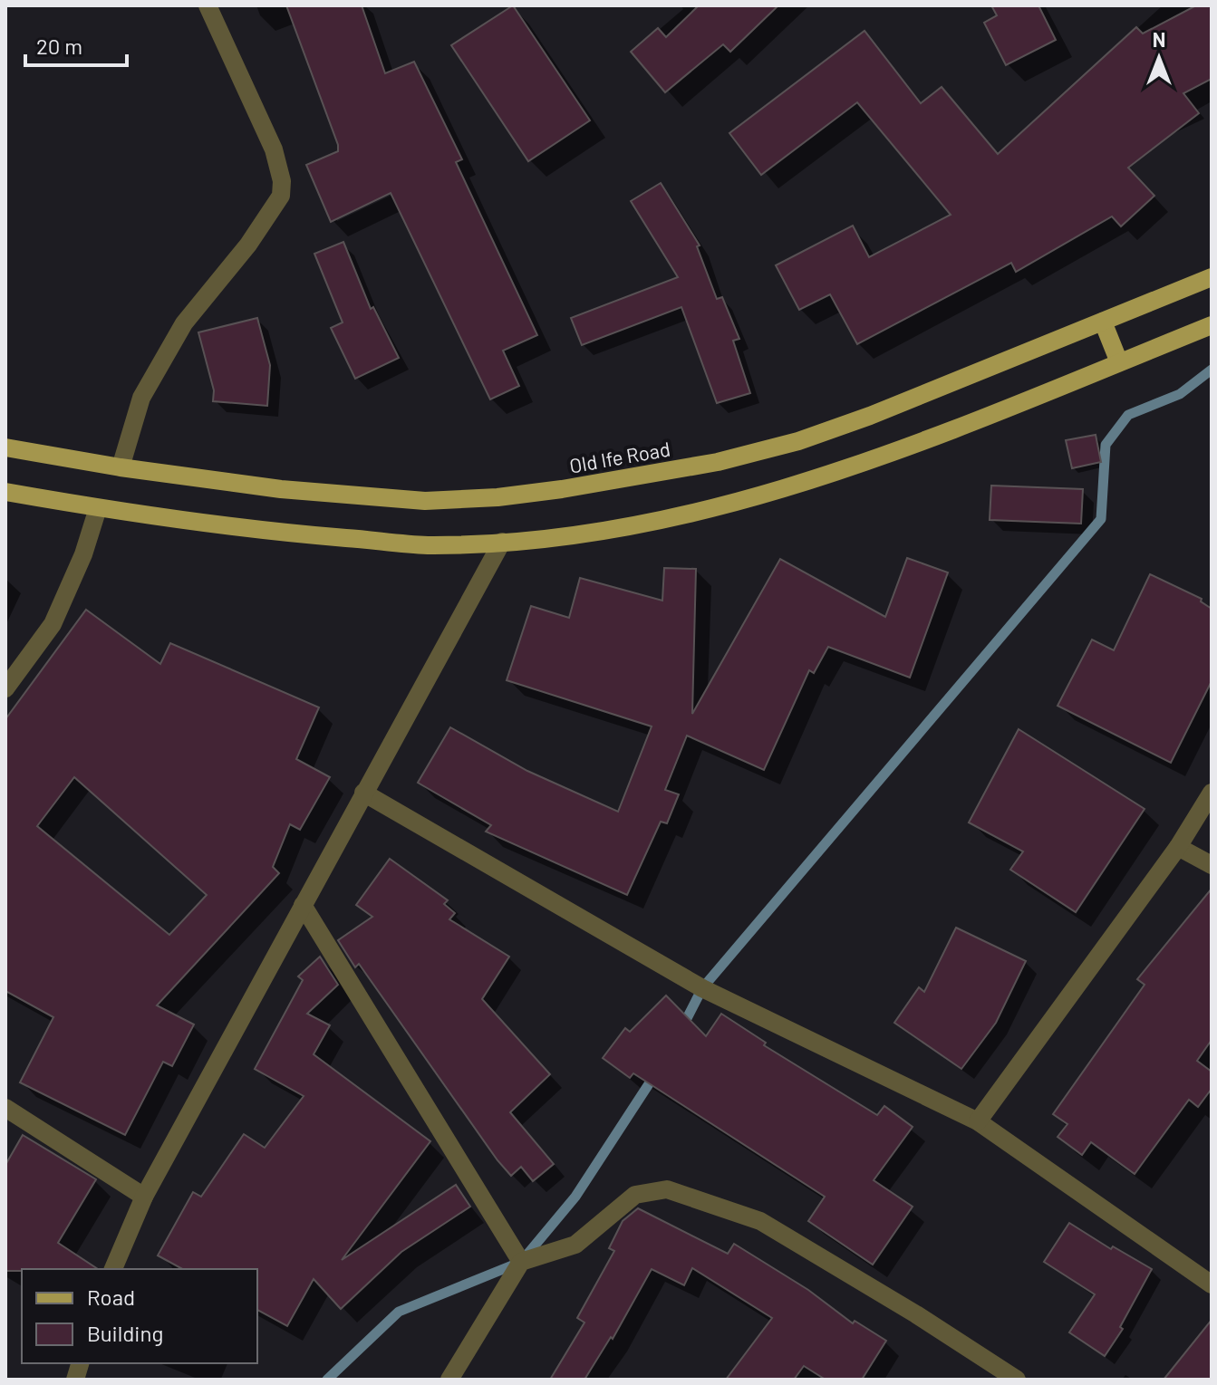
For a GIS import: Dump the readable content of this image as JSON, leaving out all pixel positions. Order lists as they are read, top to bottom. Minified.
{"streets":{"main road":["Old Ife Road"]},"legend":["Road","Building"],"scale_bar":"20 m","north":"top"}
